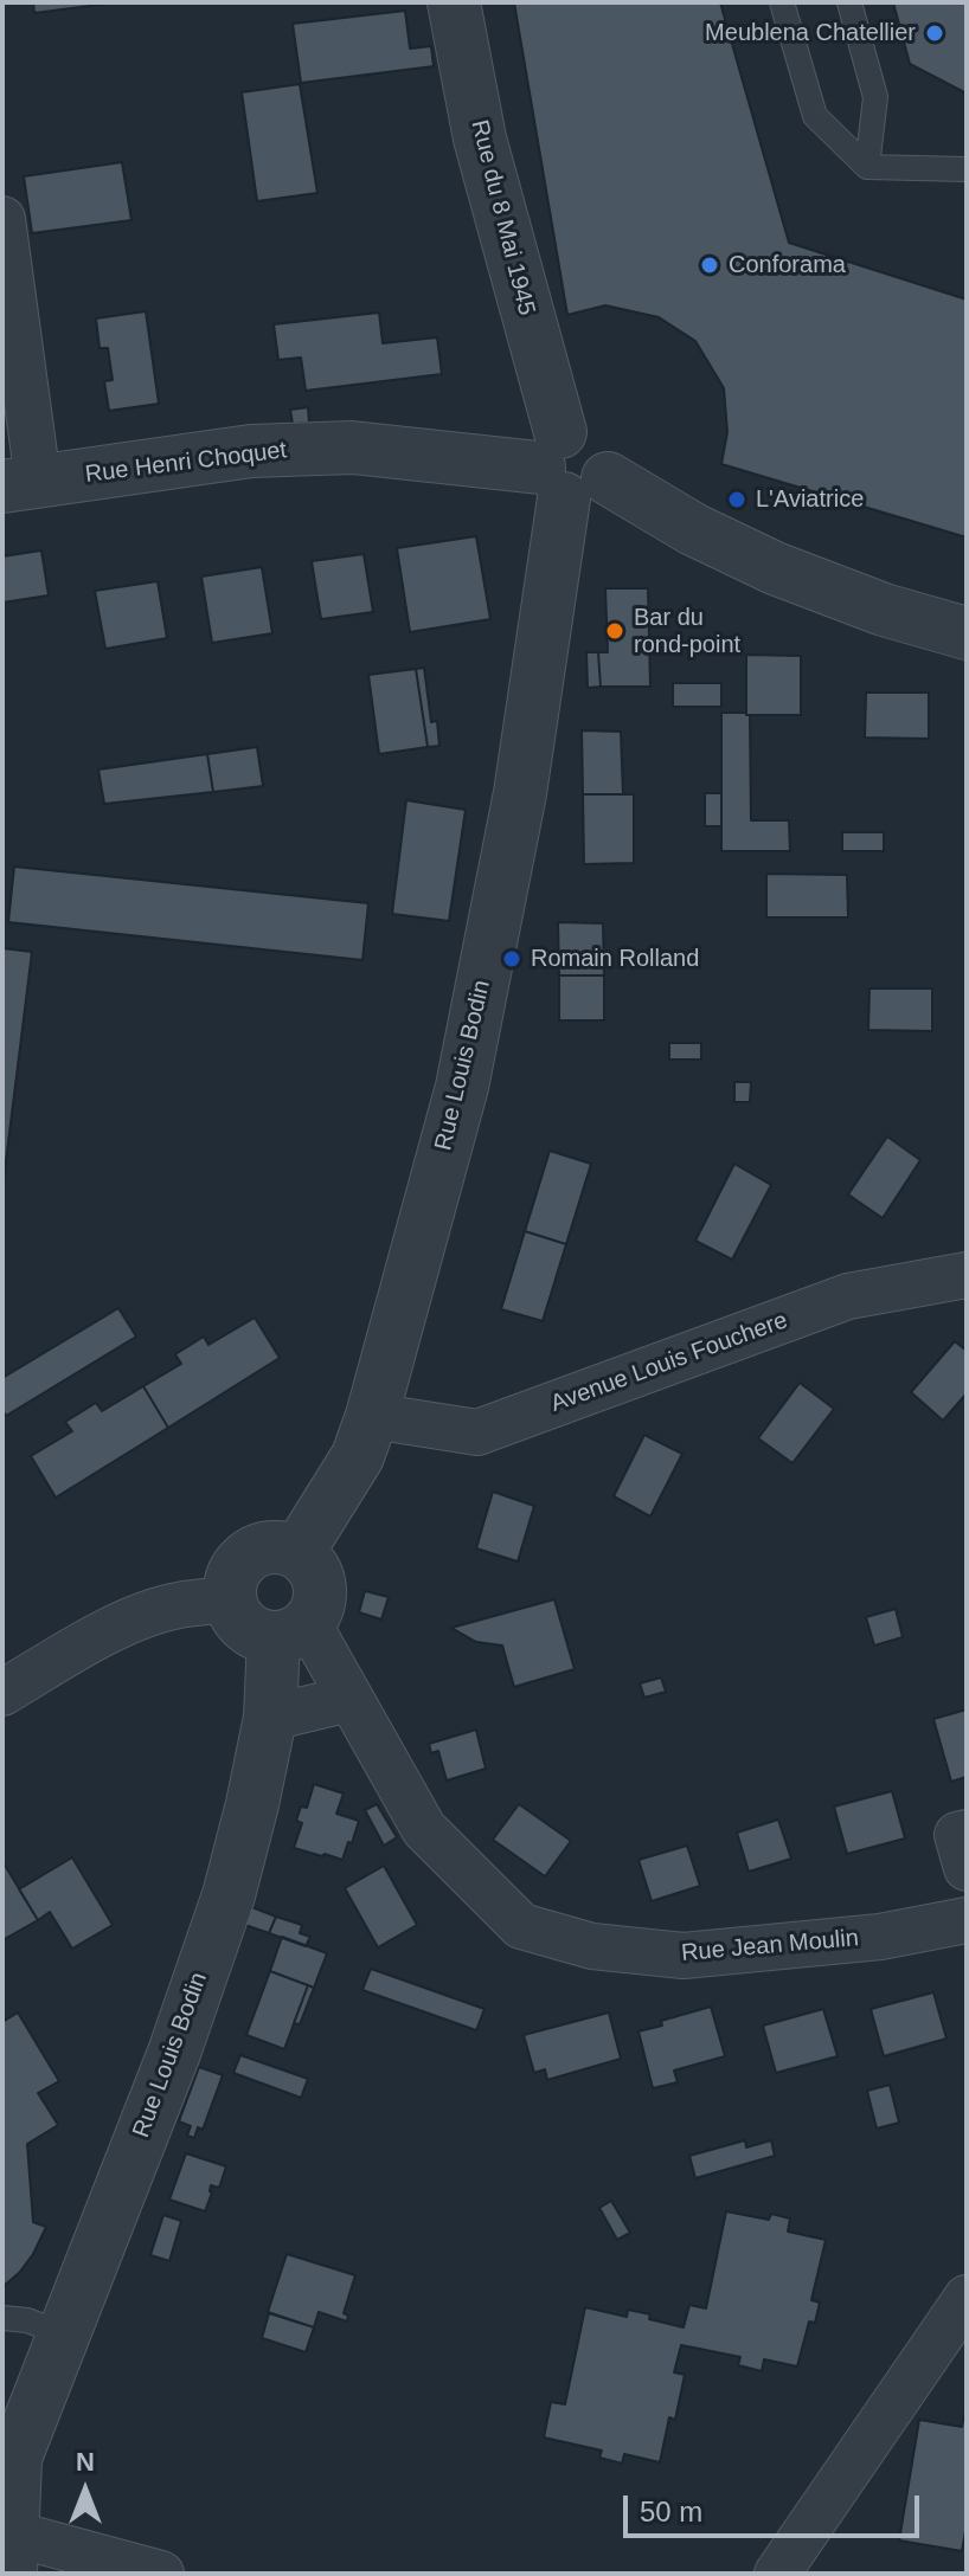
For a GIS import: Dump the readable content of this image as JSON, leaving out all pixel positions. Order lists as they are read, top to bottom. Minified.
{"streets":{"street":["Rue du 8 Mai 1945","Rue Henri Choquet","Rue Louis Bodin","Avenue Louis Fouchere","Rue Jean Moulin"]},"crossings":[["Rue du 8 Mai 1945","Rue Henri Choquet"],["Rue du 8 Mai 1945","Rue Louis Bodin"],["Rue Henri Choquet","Rue Louis Bodin"],["Rue Louis Bodin","Avenue Louis Fouchere"],["Rue Louis Bodin","Rue Jean Moulin"]],"places":["Meublena Chatellier","Conforama","L'Aviatrice","Bar du rond-point","Romain Rolland"],"scale_bar":"50 m","north":"top"}
